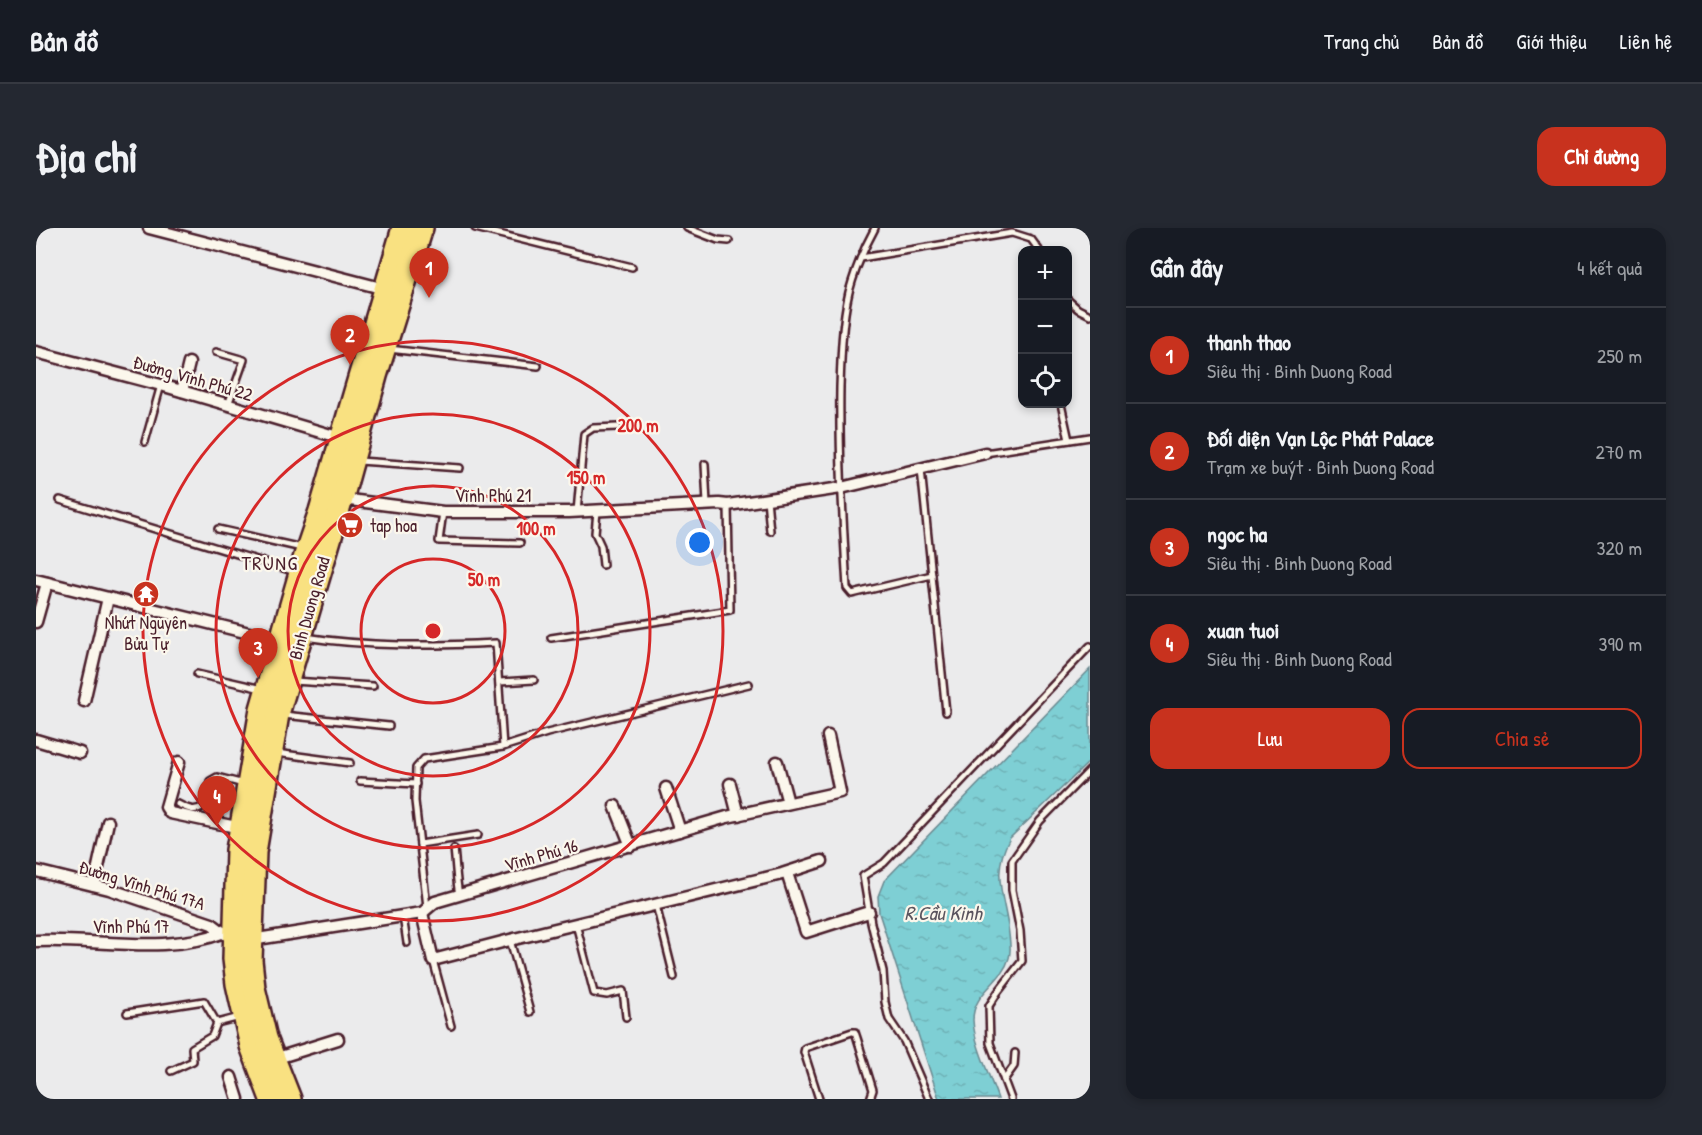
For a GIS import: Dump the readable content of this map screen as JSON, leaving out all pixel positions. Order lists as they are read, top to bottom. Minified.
{"streets":{"highway":["Binh Duong Road"],"street":["Đường Vĩnh Phú 22","Vĩnh Phú 21","Vĩnh Phú 16","Đường Vĩnh Phú 17A","Vĩnh Phú 17"]},"crossings":[["Đường Vĩnh Phú 22","Binh Duong Road"],["Vĩnh Phú 21","Binh Duong Road"],["Binh Duong Road","Vĩnh Phú 16"],["Binh Duong Road","Đường Vĩnh Phú 17A"],["Binh Duong Road","Vĩnh Phú 17"],["Vĩnh Phú 16","Đường Vĩnh Phú 17A"],["Vĩnh Phú 16","Vĩnh Phú 17"],["Đường Vĩnh Phú 17A","Vĩnh Phú 17"]],"districts":["TRUNG"],"water":["R.Cầu Kinh"],"places":{"supermarket":["tap hoa"],"temple":["Nhứt Nguyên Bửu Tự"]},"page":{"header":"Bản đồ","nav":["Trang chủ","Bản đồ","Giới thiệu","Liên hệ"],"buttons":["Chỉ đường",["Lưu","Chia sẻ"]],"title":"Địa chỉ","heading":["Gần đây","4 kết quả"],"map_buttons":["+","−"],"pins":["1","2","3","4"],"list":[{"mark":"1","name":"thanh thao","note":"Siêu thị · Binh Duong Road","value":"250 m"},{"mark":"2","name":"Đối diện Vạn Lộc Phát Palace","note":"Trạm xe buýt · Binh Duong Road","value":"270 m"},{"mark":"3","name":"ngoc ha","note":"Siêu thị · Binh Duong Road","value":"320 m"},{"mark":"4","name":"xuan tuoi","note":"Siêu thị · Binh Duong Road","value":"390 m"}]},"rings":["200 m","150 m","100 m","50 m"]}
